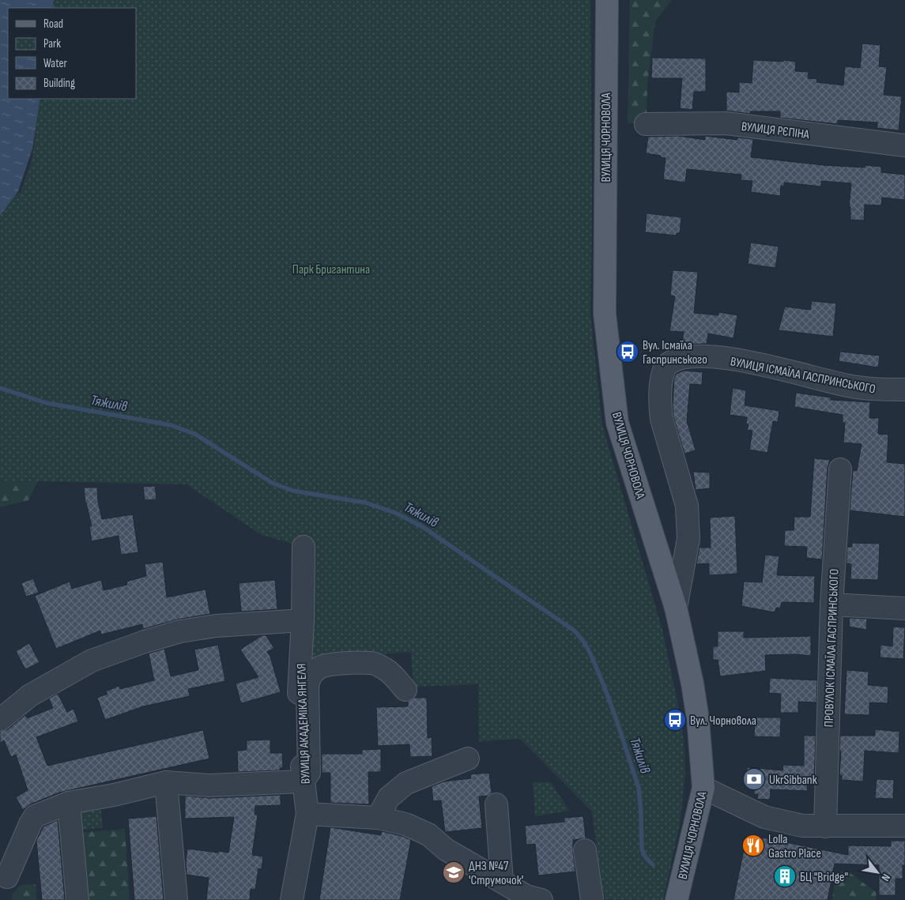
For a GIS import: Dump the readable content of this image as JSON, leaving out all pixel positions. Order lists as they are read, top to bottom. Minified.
{"streets":{"main road":["ВУЛИЦЯ ЧОРНОВОЛА"],"street":["ВУЛИЦЯ РЄПІНА","ВУЛИЦЯ ІСМАЇЛА ГАСПРИНСЬКОГО","ПРОВУЛОК ІСМАЇЛА ГАСПРИНСЬКОГО","ВУЛИЦЯ АКАДЕМІКА ЯНГЕЛЯ"]},"crossings":[["ВУЛИЦЯ ЧОРНОВОЛА","ВУЛИЦЯ ІСМАЇЛА ГАСПРИНСЬКОГО"]],"water":["Тяжилів"],"parks":["Парк Бригантина"],"places":{"bus stop":["Вул. Ісмаїла Гаспринського","Вул. Чорновола"],"bank":["UkrSibbank"],"restaurant":["Lolla Gastro Place"],"school or university":["ДНЗ №47 'Струмочок'"],"building":["БЦ \"Bridge\""]},"legend":["Road","Park","Water","Building"],"north":"bottom right"}
